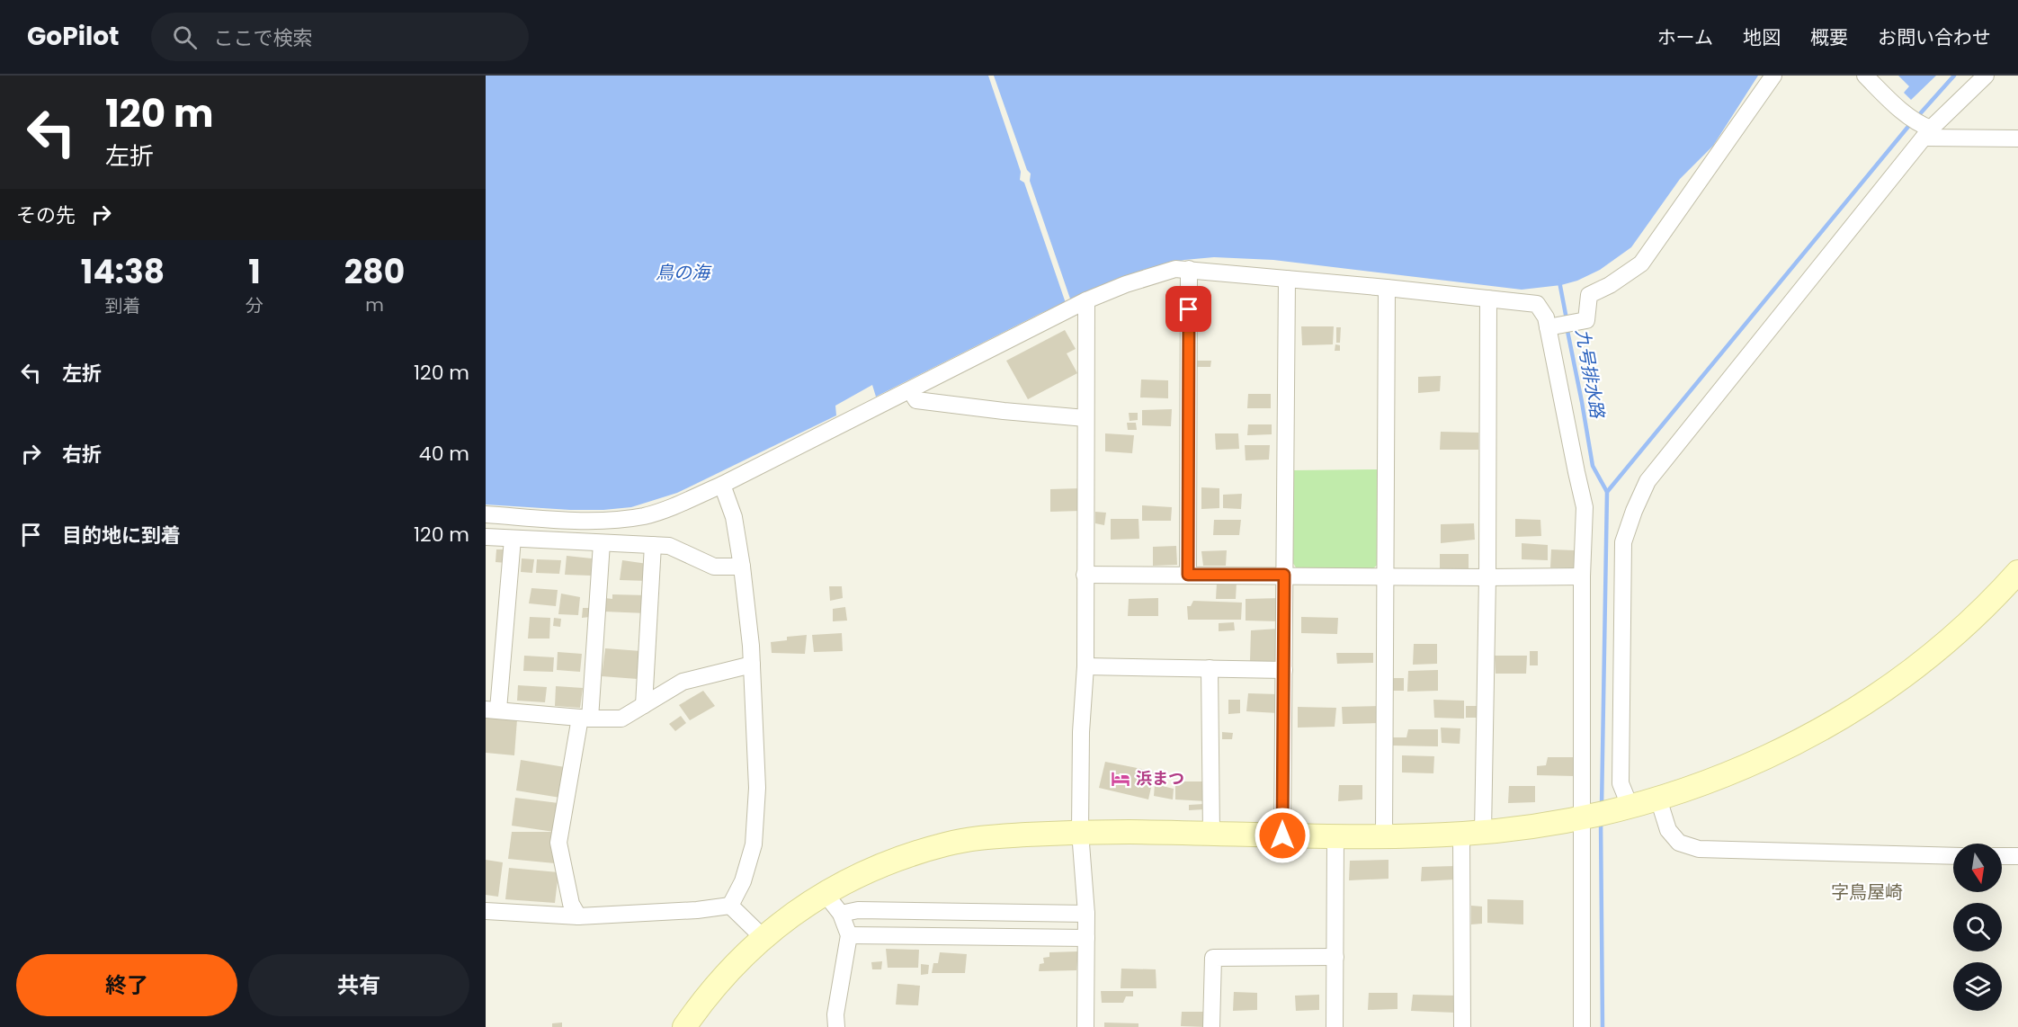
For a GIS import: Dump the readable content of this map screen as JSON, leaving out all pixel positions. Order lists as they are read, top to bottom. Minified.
{"districts":["字鳥屋崎"],"water":["鳥の海","九号排水路"],"places":{"hotel":["浜まつ"]},"north":"bottom","page":{"header":"GoPilot","search":"ここで検索","nav":["ホーム","地図","概要","お問い合わせ"],"turn":["120 m","左折"],"then":"その先","eta":["14:38","到着","1","分","280","m"],"list":[{"name":"左折","value":"120 m"},{"name":"右折","value":"40 m"},{"name":"目的地に到着","value":"120 m"}],"buttons":["終了","共有"]}}
